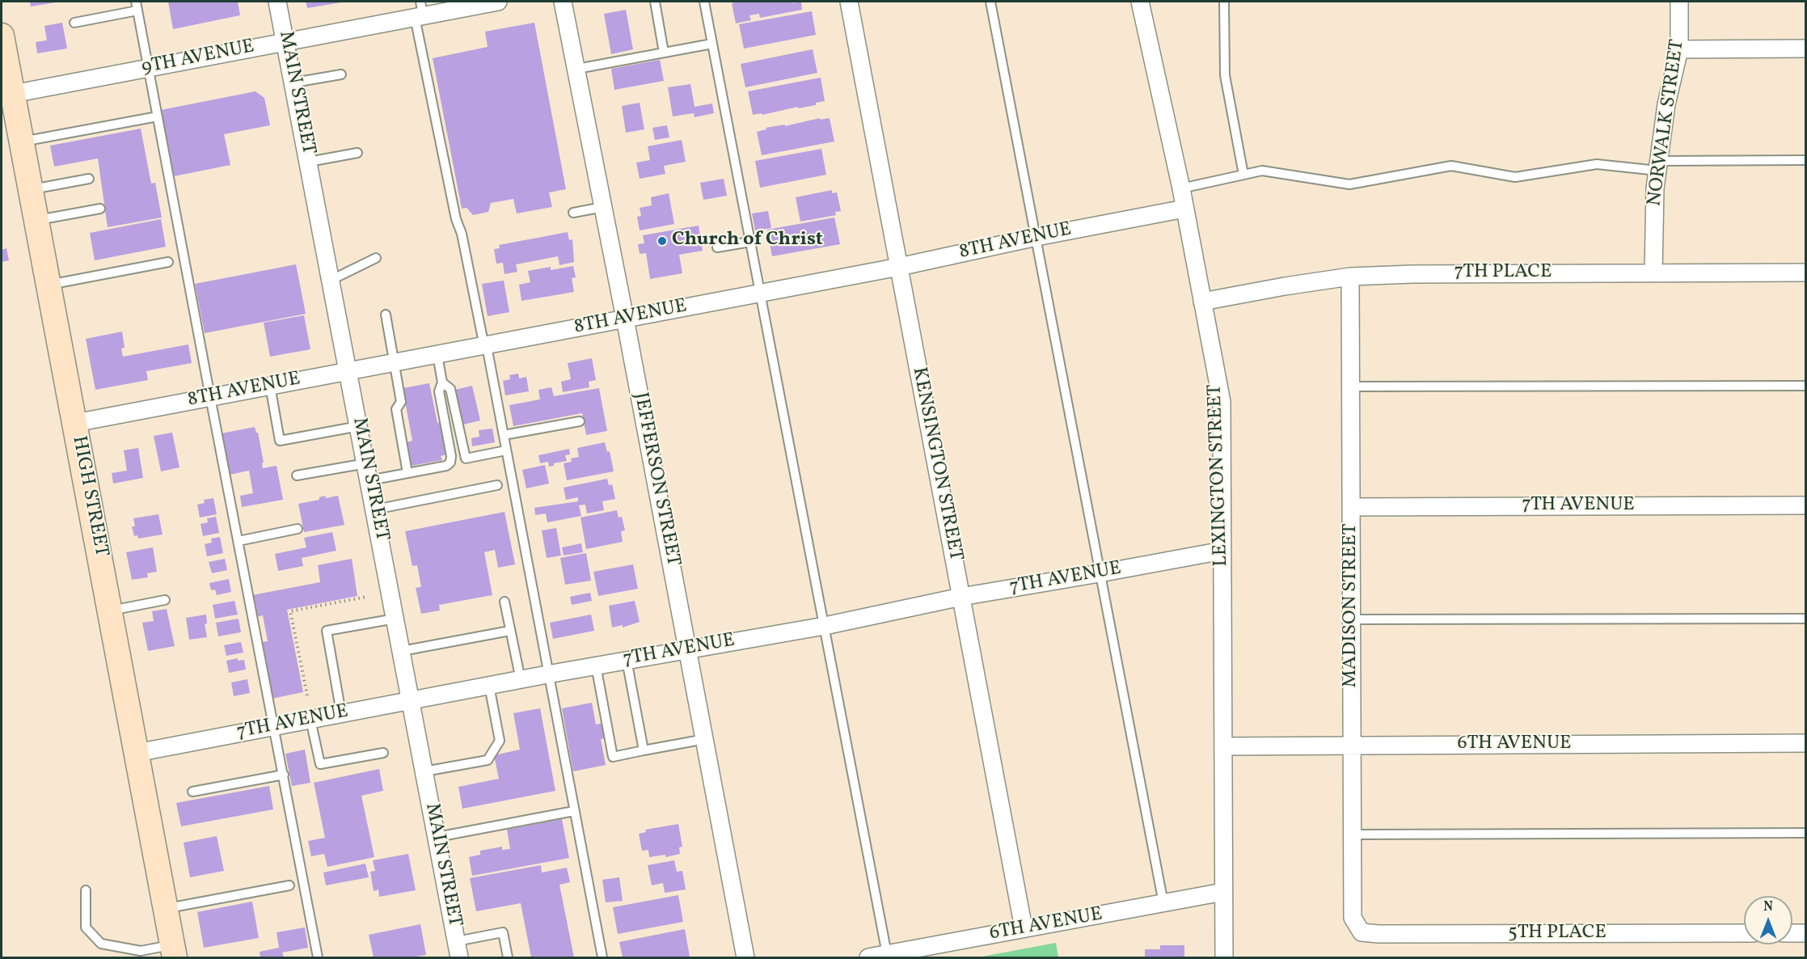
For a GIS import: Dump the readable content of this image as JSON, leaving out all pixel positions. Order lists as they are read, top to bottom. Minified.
{"streets":{"main road":["HIGH STREET"],"street":["9TH AVENUE","MAIN STREET","NORWALK STREET","8TH AVENUE","7TH PLACE","KENSINGTON STREET","LEXINGTON STREET","JEFFERSON STREET","7TH AVENUE","MADISON STREET","6TH AVENUE","5TH PLACE"]},"crossings":[["9TH AVENUE","MAIN STREET"],["9TH AVENUE","HIGH STREET"],["MAIN STREET","8TH AVENUE"],["MAIN STREET","7TH AVENUE"],["NORWALK STREET","7TH PLACE"],["8TH AVENUE","KENSINGTON STREET"],["8TH AVENUE","LEXINGTON STREET"],["8TH AVENUE","JEFFERSON STREET"],["8TH AVENUE","HIGH STREET"],["7TH PLACE","LEXINGTON STREET"],["7TH PLACE","MADISON STREET"],["KENSINGTON STREET","7TH AVENUE"],["KENSINGTON STREET","6TH AVENUE"],["LEXINGTON STREET","7TH AVENUE"],["LEXINGTON STREET","6TH AVENUE"],["JEFFERSON STREET","7TH AVENUE"],["HIGH STREET","7TH AVENUE"],["7TH AVENUE","MADISON STREET"],["MADISON STREET","6TH AVENUE"],["MADISON STREET","5TH PLACE"]],"places":["Church of Christ"],"north":"top"}
